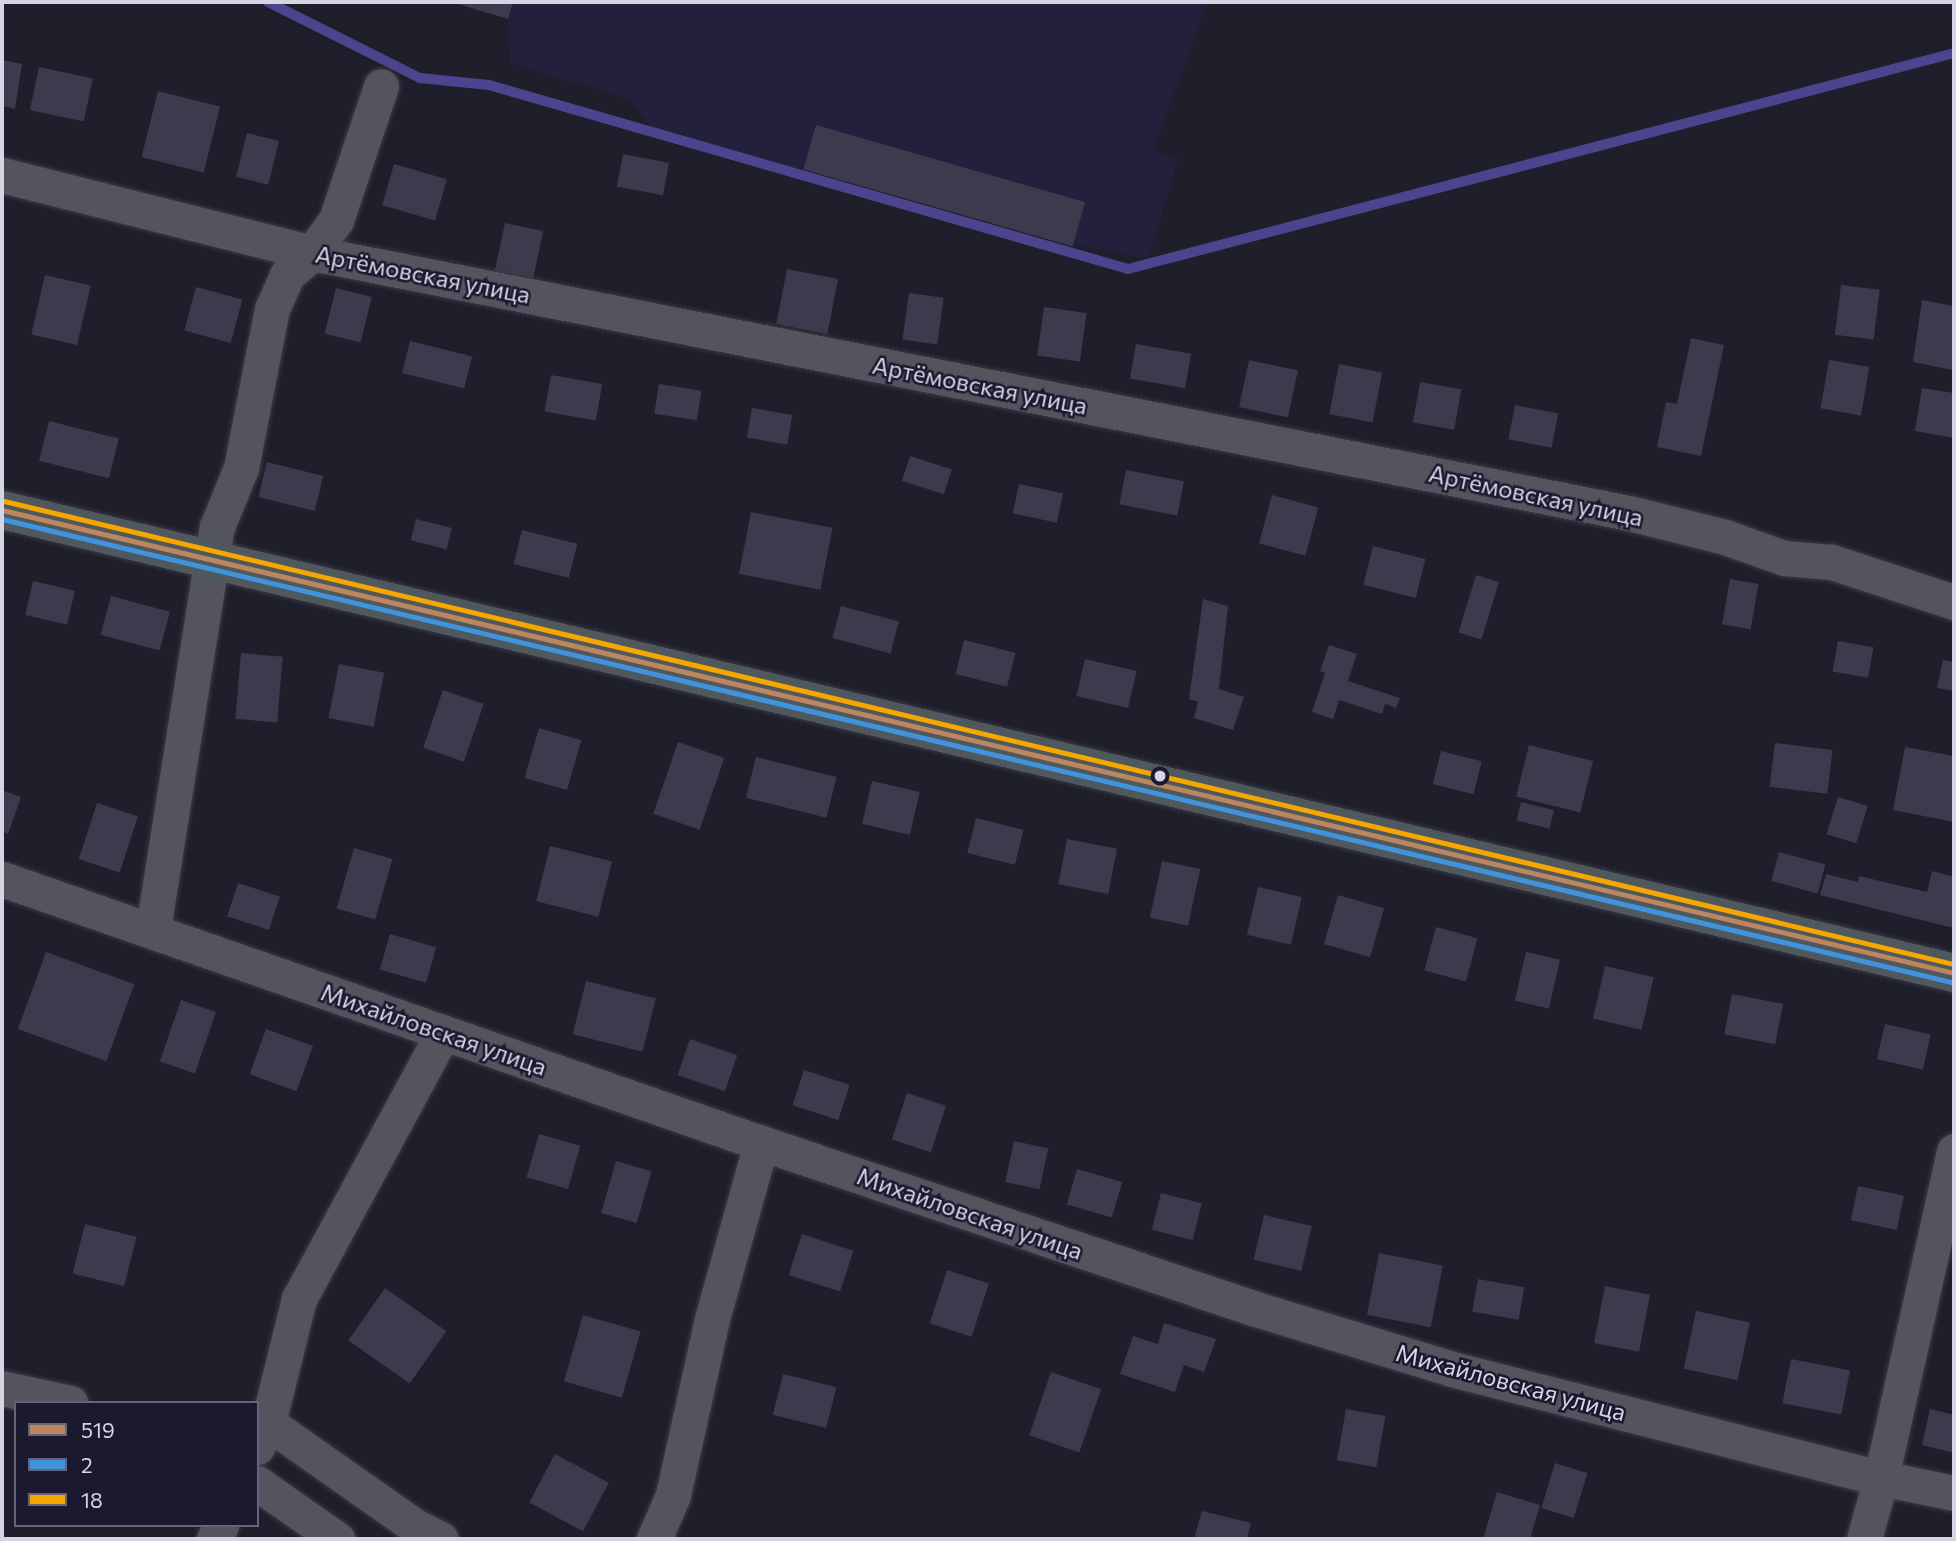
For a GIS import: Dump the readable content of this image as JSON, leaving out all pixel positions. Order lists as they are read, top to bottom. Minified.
{"streets":{"street":["Артёмовская улица","Михайловская улица"]},"lines":["transit line 18","transit line 519","transit line 2"],"legend":["519","2","18"]}
